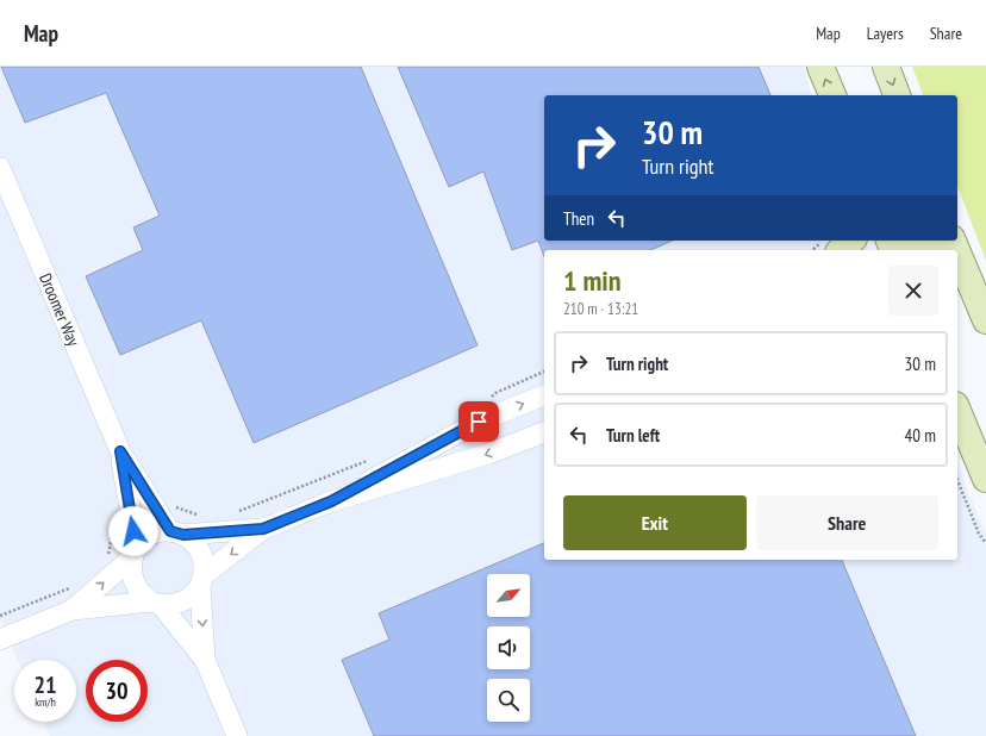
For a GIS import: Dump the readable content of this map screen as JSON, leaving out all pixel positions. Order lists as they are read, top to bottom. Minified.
{"streets":{"street":["Droomer Way"]},"north":"top right","page":{"header":"Map","nav":["Map","Layers","Share"],"turn":["30 m","Turn right"],"then":"Then","heading":["1 min","210 m · 13:21"],"list":[{"name":"Turn right","value":"30 m"},{"name":"Turn left","value":"40 m"}],"buttons":["Exit","Share"],"speed":"21 km/h","limit":"30"}}
